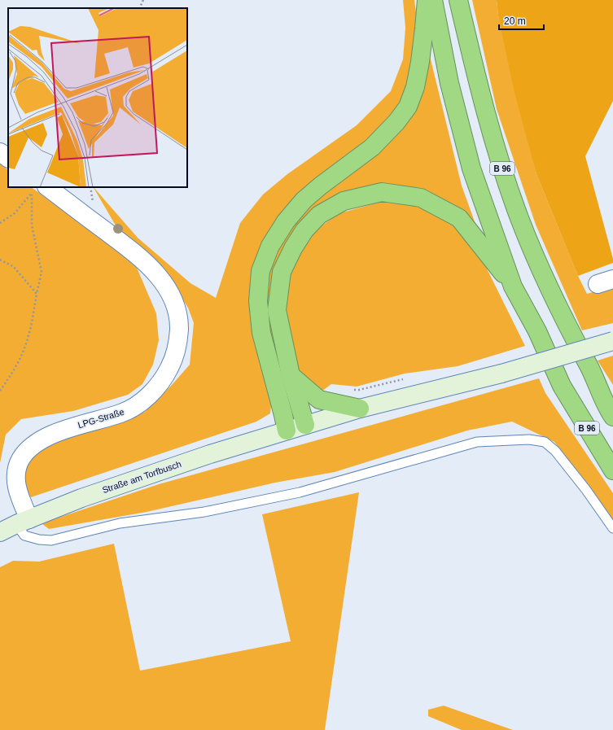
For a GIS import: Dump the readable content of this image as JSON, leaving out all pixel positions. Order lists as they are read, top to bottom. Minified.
{"streets":{"highway":["B 96"],"street":["LPG-Straße","Straße am Torfbusch"]},"crossings":[["LPG-Straße","Straße am Torfbusch"]],"scale_bar":"20 m"}
